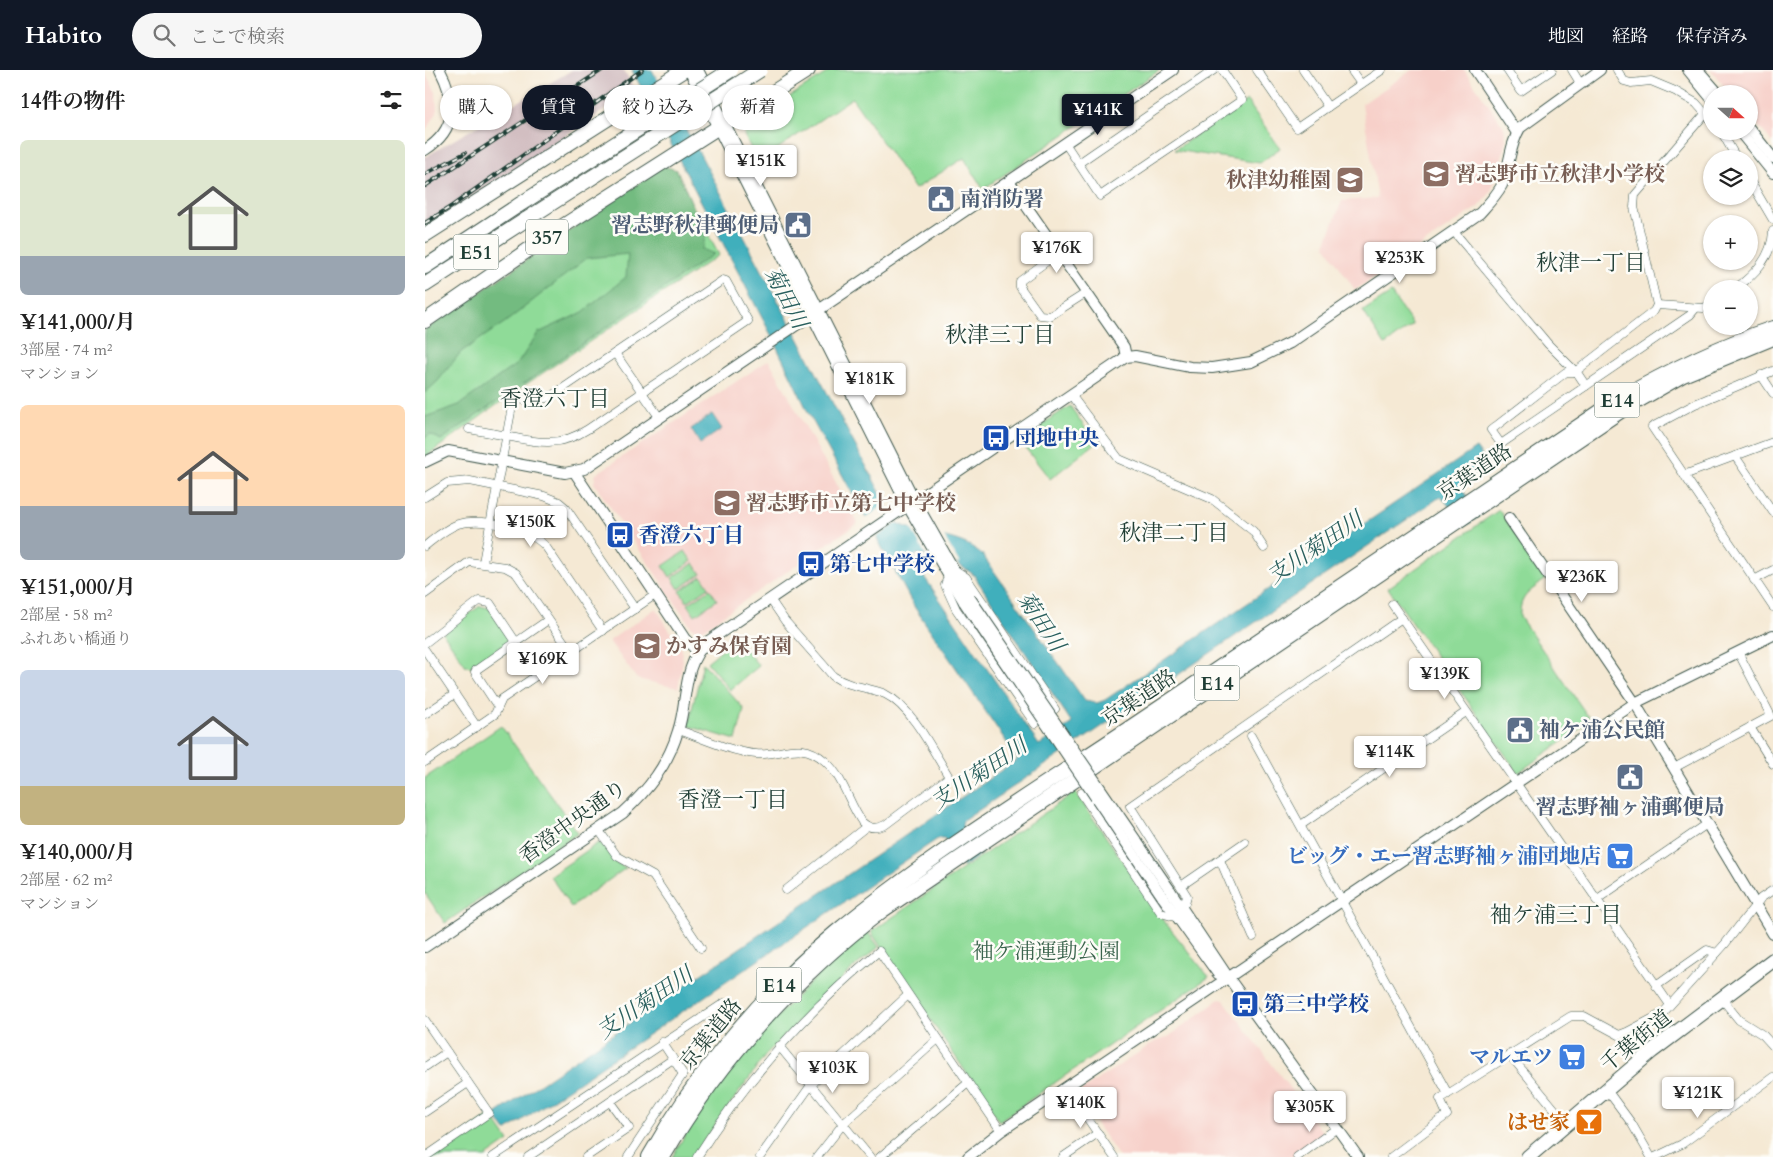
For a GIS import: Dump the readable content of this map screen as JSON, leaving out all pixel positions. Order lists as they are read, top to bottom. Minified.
{"streets":{"highway":["357","E51","E14","京葉道路","千葉街道"],"street":["香澄中央通り"]},"districts":["秋津一丁目","秋津三丁目","香澄六丁目","秋津二丁目","香澄一丁目","袖ケ浦三丁目"],"water":["菊田川","支川菊田川"],"parks":["袖ケ浦運動公園"],"places":{"school or university":["習志野市立秋津小学校","秋津幼稚園","習志野市立第七中学校","かすみ保育園"],"public building":["南消防署","習志野秋津郵便局","袖ケ浦公民館","習志野袖ヶ浦郵便局"],"bus stop":["団地中央","香澄六丁目","第七中学校","第三中学校"],"supermarket":["ビッグ・エー習志野袖ヶ浦団地店","マルエツ"],"bar":["はせ家"]},"north":"right","page":{"header":"Habito","search":"ここで検索","nav":["地図","経路","保存済み"],"heading":"14件の物件","map_buttons":["+","−"],"chip":["購入","賃貸","絞り込み","新着"],"price":["¥141K","¥151K","¥176K","¥253K","¥181K","¥150K","¥236K","¥169K","¥139K","¥114K","¥103K","¥121K","¥140K","¥305K"],"list":[{"name":"¥141,000/月","note":"3部屋 · 74 m² · マンション"},{"name":"¥151,000/月","note":"2部屋 · 58 m² · ふれあい橋通り"},{"name":"¥140,000/月","note":"2部屋 · 62 m² · マンション"}]}}
